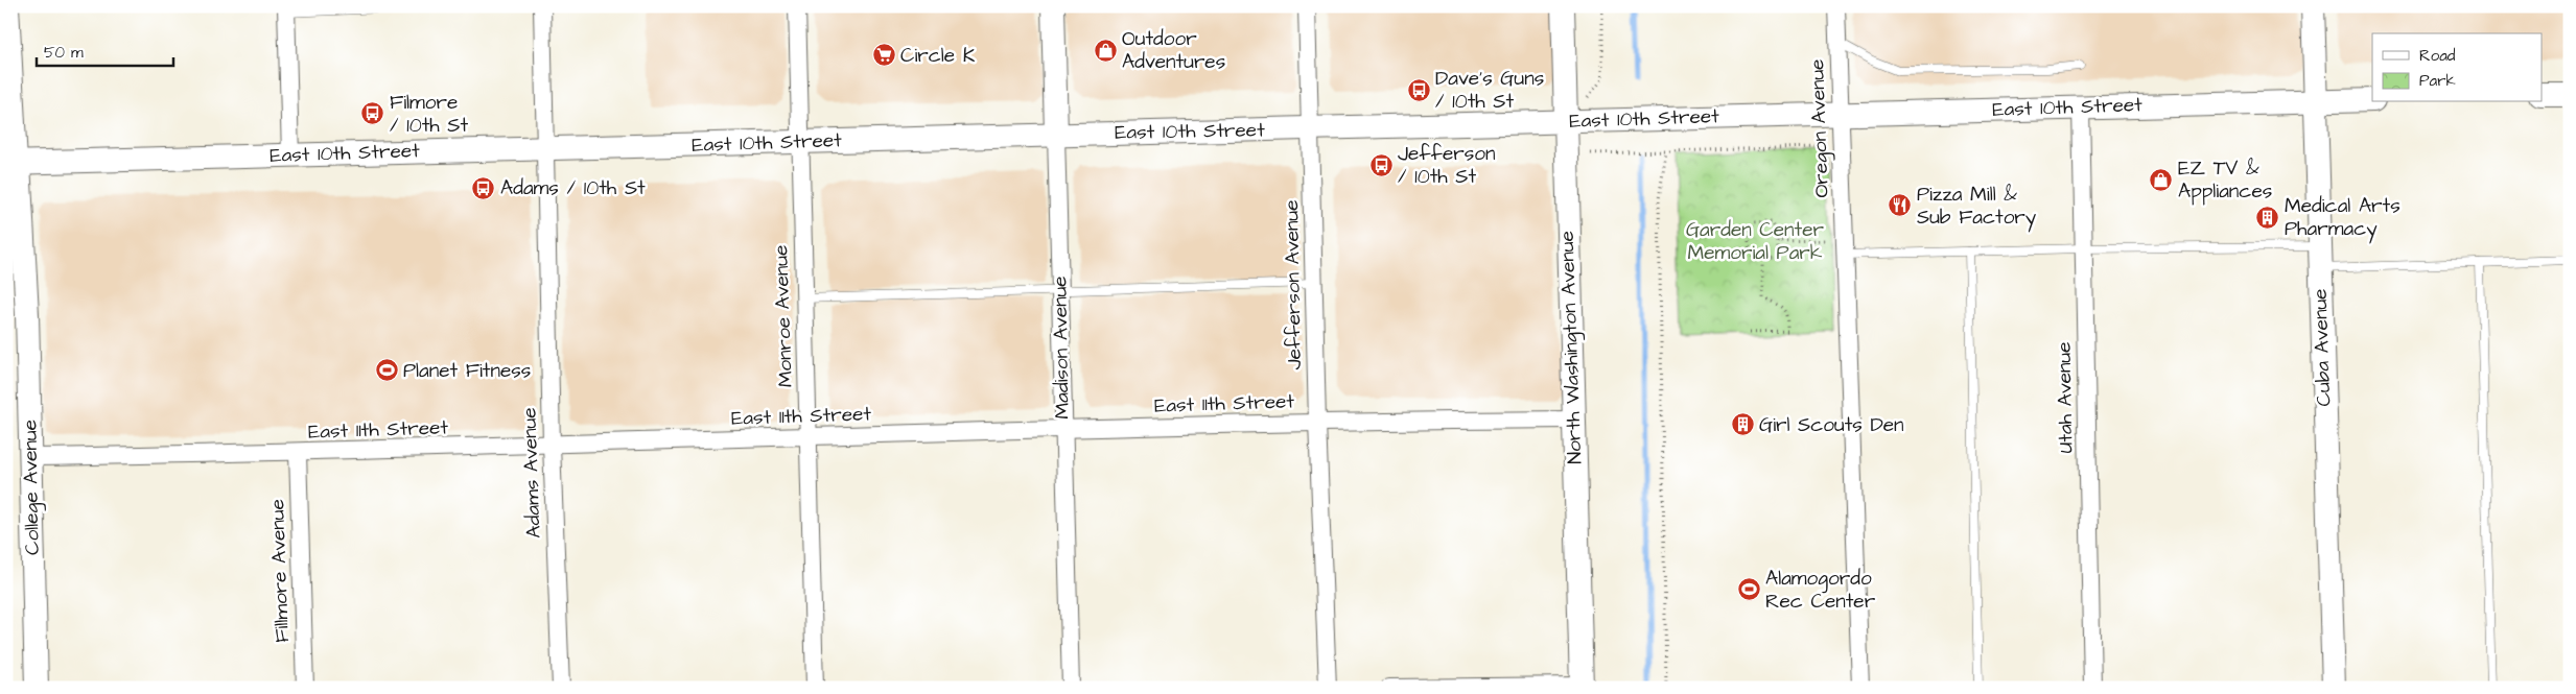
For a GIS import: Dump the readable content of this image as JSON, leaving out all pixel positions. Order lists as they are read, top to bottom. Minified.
{"streets":{"main road":["East 10th Street","Madison Avenue","North Washington Avenue","Cuba Avenue","College Avenue"],"street":["Oregon Avenue","Jefferson Avenue","Monroe Avenue","Utah Avenue","East 11th Street","Adams Avenue","Fillmore Avenue"]},"crossings":[["East 10th Street","Oregon Avenue"],["East 10th Street","Jefferson Avenue"],["East 10th Street","Monroe Avenue"],["East 10th Street","Madison Avenue"],["East 10th Street","North Washington Avenue"],["East 10th Street","Cuba Avenue"],["East 10th Street","Utah Avenue"],["East 10th Street","Adams Avenue"],["East 10th Street","College Avenue"],["Jefferson Avenue","East 11th Street"],["Monroe Avenue","East 11th Street"],["Madison Avenue","East 11th Street"],["North Washington Avenue","East 11th Street"],["East 11th Street","Adams Avenue"],["East 11th Street","College Avenue"],["East 11th Street","Fillmore Avenue"]],"parks":["Garden Center Memorial Park"],"places":{"shop":["Outdoor Adventures","EZ TV & Appliances"],"supermarket":["Circle K"],"bus stop":["Dave's Guns / 10th St","Filmore / 10th St","Jefferson / 10th St","Adams / 10th St"],"restaurant":["Pizza Mill & Sub Factory"],"building":["Medical Arts Pharmacy","Girl Scouts Den"],"sports":["Planet Fitness","Alamogordo Rec Center"]},"legend":["Road","Park"],"scale_bar":"50 m"}
